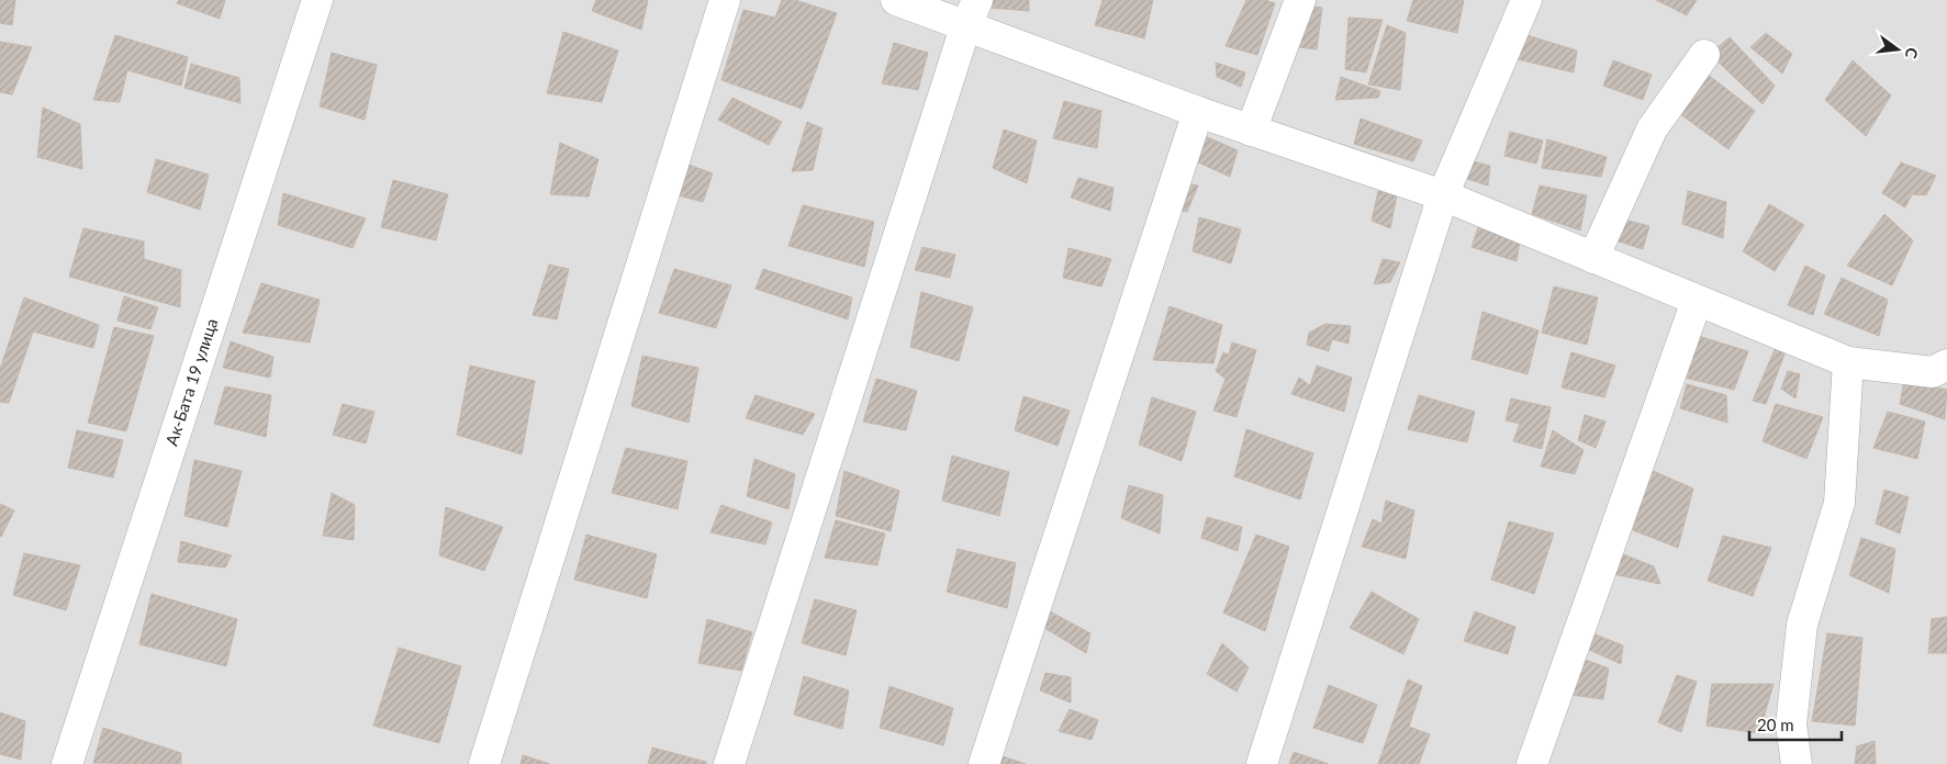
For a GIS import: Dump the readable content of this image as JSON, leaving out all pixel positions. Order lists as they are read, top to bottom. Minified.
{"streets":{"street":["Ак-Бата 19 улица"]},"scale_bar":"20 m","north":"right"}
